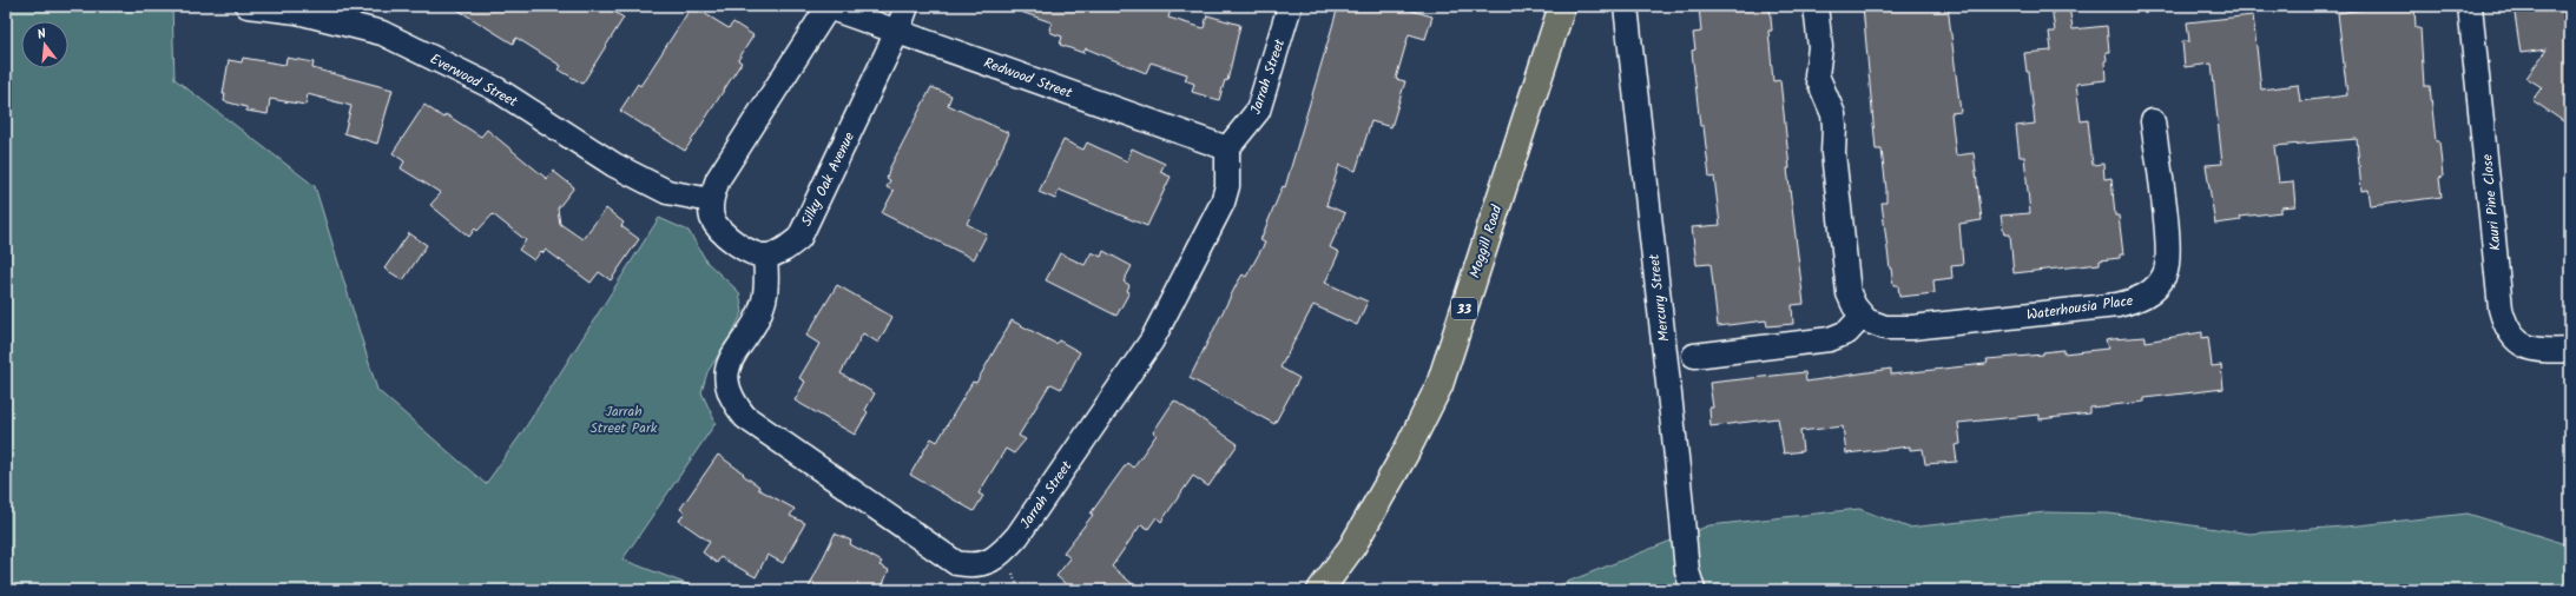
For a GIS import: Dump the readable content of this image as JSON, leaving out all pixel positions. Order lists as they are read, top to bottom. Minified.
{"streets":{"main road":["Moggill Road","33"],"street":["Jarrah Street","Redwood Street","Everwood Street","Silky Oak Avenue","Kauri Pine Close","Mercury Street","Waterhousia Place"]},"crossings":[["Jarrah Street","Redwood Street"],["Jarrah Street","Silky Oak Avenue"],["Redwood Street","Silky Oak Avenue"]],"parks":["Jarrah Street Park"],"north":"top"}
